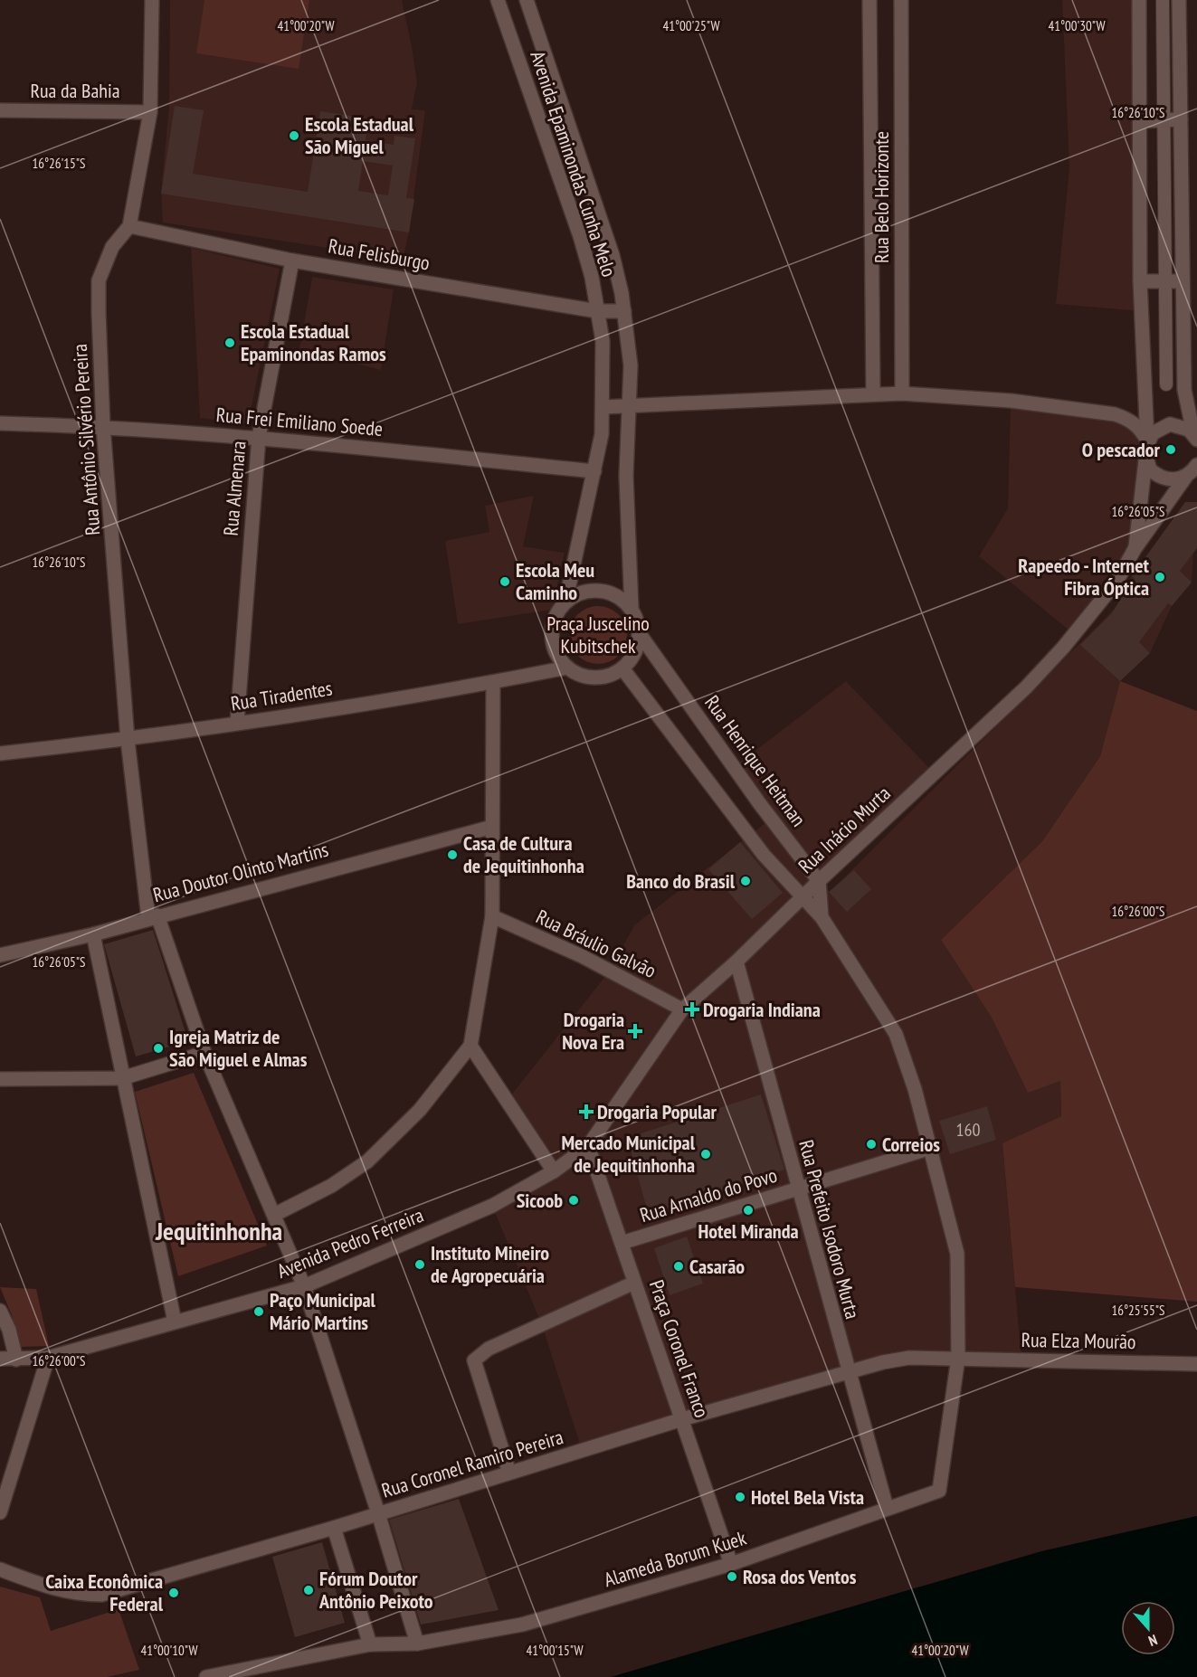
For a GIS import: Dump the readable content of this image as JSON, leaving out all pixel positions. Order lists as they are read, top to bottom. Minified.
{"streets":{"street":["Rua da Bahia","Avenida Epaminondas Cunha Melo","Rua Belo Horizonte","Rua Felisburgo","Rua Frei Emiliano Soede","Rua Antônio Silvério Pereira","Rua Almenara","Rua Tiradentes","Rua Henrique Heitman","Rua Inácio Murta","Rua Doutor Olinto Martins","Rua Bráulio Galvão","Rua Arnaldo do Povo","Rua Prefeito Isodoro Murta","Avenida Pedro Ferreira","Rua Elza Mourão","Praça Coronel Franco","Rua Coronel Ramiro Pereira","Alameda Borum Kuek"]},"crossings":[["Rua da Bahia","Rua Antônio Silvério Pereira"],["Avenida Epaminondas Cunha Melo","Rua Felisburgo"],["Rua Felisburgo","Rua Antônio Silvério Pereira"],["Rua Felisburgo","Rua Almenara"],["Rua Frei Emiliano Soede","Rua Antônio Silvério Pereira"],["Rua Frei Emiliano Soede","Rua Almenara"],["Rua Antônio Silvério Pereira","Rua Tiradentes"],["Rua Antônio Silvério Pereira","Rua Doutor Olinto Martins"],["Rua Antônio Silvério Pereira","Avenida Pedro Ferreira"],["Rua Almenara","Rua Tiradentes"],["Rua Tiradentes","Rua Henrique Heitman"],["Rua Henrique Heitman","Rua Inácio Murta"],["Rua Inácio Murta","Rua Bráulio Galvão"],["Rua Inácio Murta","Rua Prefeito Isodoro Murta"],["Rua Inácio Murta","Avenida Pedro Ferreira"],["Rua Inácio Murta","Praça Coronel Franco"],["Rua Arnaldo do Povo","Rua Prefeito Isodoro Murta"],["Rua Arnaldo do Povo","Praça Coronel Franco"],["Rua Prefeito Isodoro Murta","Rua Coronel Ramiro Pereira"],["Rua Prefeito Isodoro Murta","Alameda Borum Kuek"],["Avenida Pedro Ferreira","Praça Coronel Franco"],["Rua Elza Mourão","Rua Coronel Ramiro Pereira"],["Rua Elza Mourão","Alameda Borum Kuek"],["Praça Coronel Franco","Rua Coronel Ramiro Pereira"],["Praça Coronel Franco","Alameda Borum Kuek"],["Rua Coronel Ramiro Pereira","Alameda Borum Kuek"]],"districts":["Jequitinhonha"],"parks":["Praça Juscelino Kubitschek"],"places":{"other":["Escola Estadual São Miguel","Escola Estadual Epaminondas Ramos","O pescador","Rapeedo - Internet Fibra Óptica","Escola Meu Caminho","Casa de Cultura de Jequitinhonha","Banco do Brasil","Igreja Matriz de São Miguel e Almas","Correios","Mercado Municipal de Jequitinhonha","Sicoob","Hotel Miranda","Instituto Mineiro de Agropecuária","Casarão","Paço Municipal Mário Martins","Hotel Bela Vista","Rosa dos Ventos","Fórum Doutor Antônio Peixoto","Caixa Econômica Federal"],"health":["Drogaria Indiana","Drogaria Nova Era","Drogaria Popular"]},"house_numbers":["160"],"north":"bottom","coordinates":["41°00'25\"W","41°00'20\"W","41°00'30\"W","16°26'10\"S","16°26'15\"S","16°26'05\"S","16°26'00\"S","16°25'55\"S","41°00'10\"W","41°00'15\"W"]}
